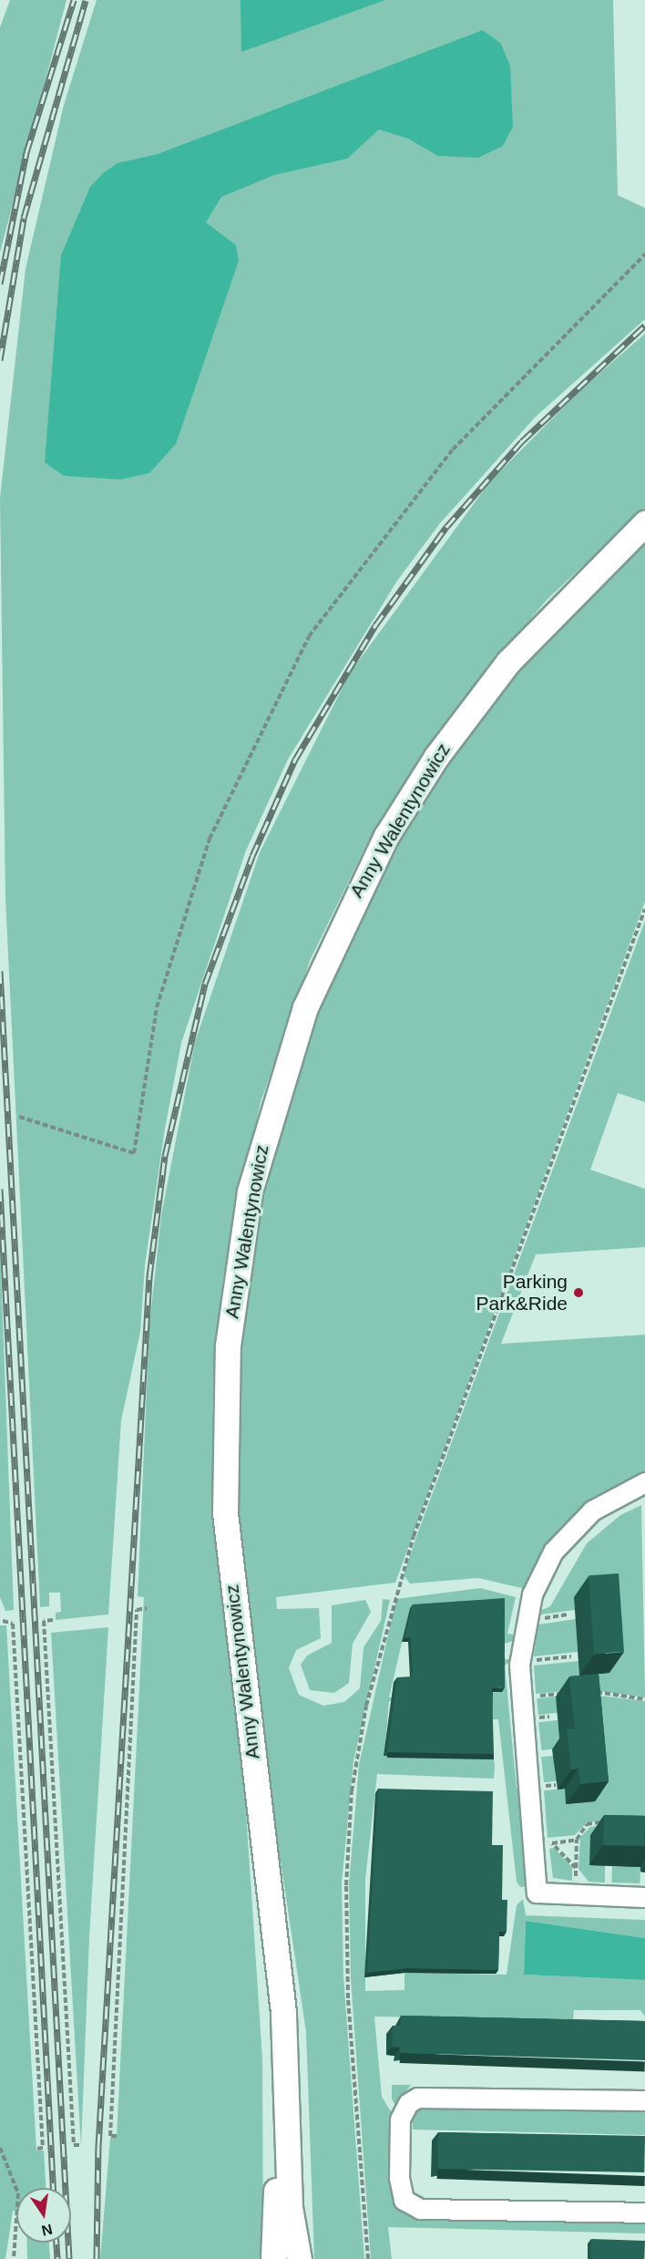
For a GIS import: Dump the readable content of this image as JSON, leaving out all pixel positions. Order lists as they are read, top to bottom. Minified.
{"streets":{"main road":["Anny Walentynowicz"]},"places":["Parking Park&Ride"],"north":"bottom"}
